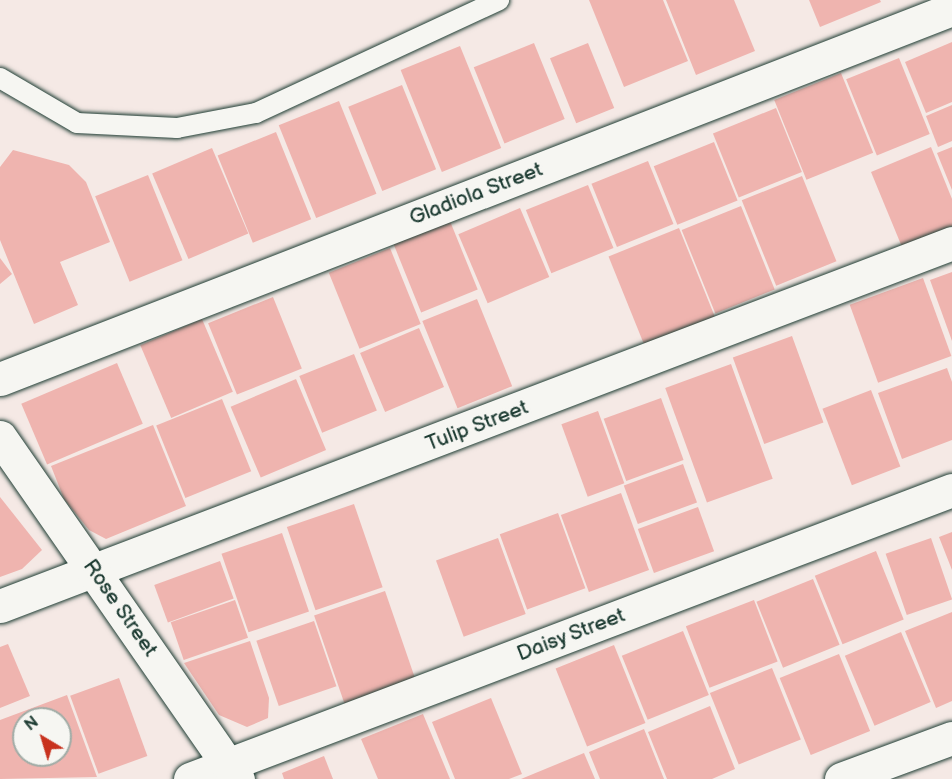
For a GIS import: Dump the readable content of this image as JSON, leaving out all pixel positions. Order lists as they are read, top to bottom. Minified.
{"streets":{"street":["Gladiola Street","Tulip Street","Rose Street","Daisy Street"]},"crossings":[["Tulip Street","Rose Street"],["Rose Street","Daisy Street"]],"north":"top left"}
